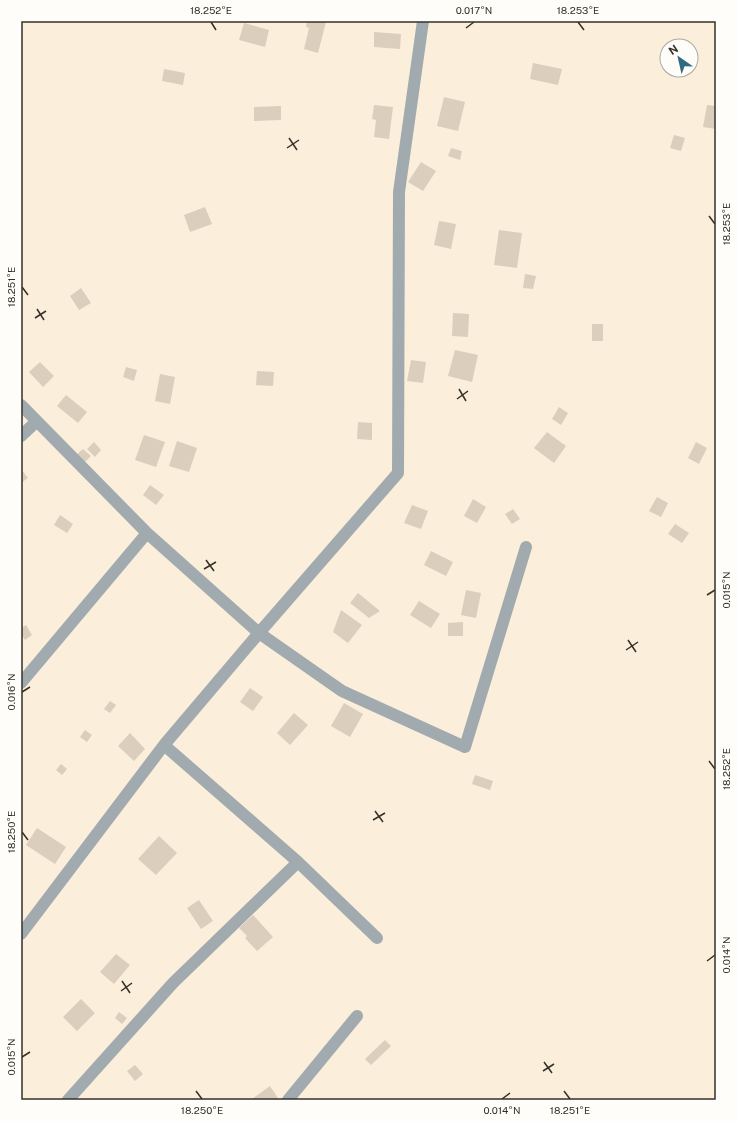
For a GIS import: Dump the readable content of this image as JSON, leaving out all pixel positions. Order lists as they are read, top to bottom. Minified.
{"north":"top left","coordinates":["18.252°E","0.017°N","18.253°E","18.251°E","0.015°N","0.016°N","18.250°E","0.014°N"]}
